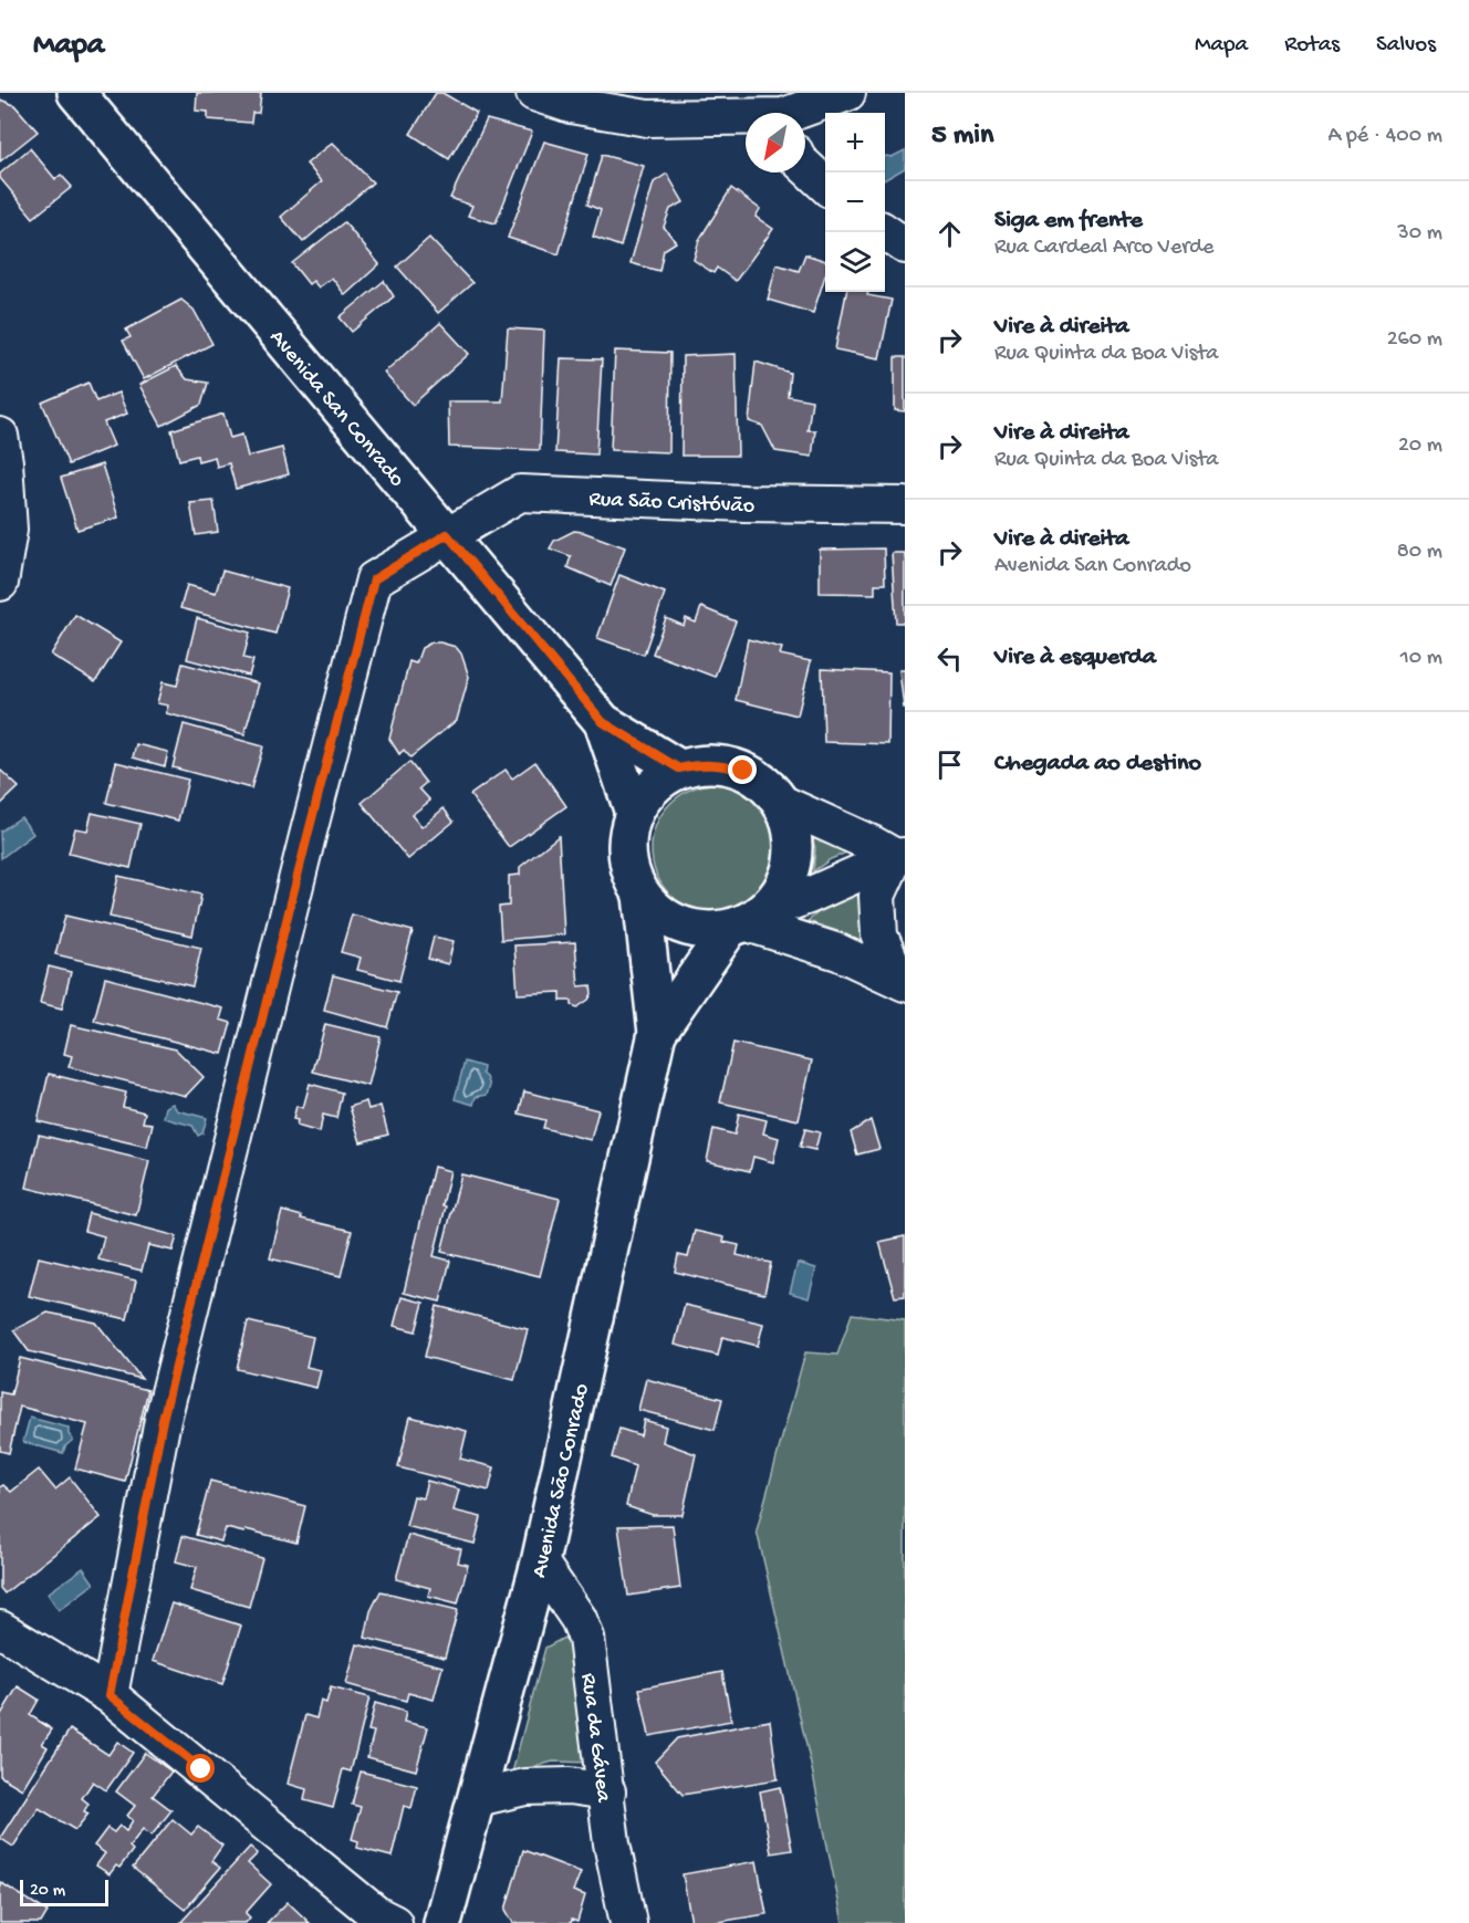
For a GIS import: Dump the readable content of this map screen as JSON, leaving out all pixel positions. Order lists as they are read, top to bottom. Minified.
{"streets":{"street":["Avenida San Conrado","Rua São Cristóvão","Avenida São Conrado","Rua da Gávea"]},"crossings":[["Avenida San Conrado","Rua São Cristóvão"],["Avenida San Conrado","Avenida São Conrado"],["Avenida São Conrado","Rua da Gávea"]],"scale_bar":"20 m","north":"bottom left","page":{"header":"Mapa","nav":["Mapa","Rotas","Salvos"],"heading":["5 min","A pé · 400 m"],"map_buttons":["+","−"],"list":[["Siga em frente","Rua Cardeal Arco Verde","30 m"],["Vire à direita","Rua Quinta da Boa Vista","260 m"],["Vire à direita","Rua Quinta da Boa Vista","20 m"],["Vire à direita","Avenida San Conrado","80 m"],["Vire à esquerda","10 m"],"Chegada ao destino"],"scale":"20 m"}}
